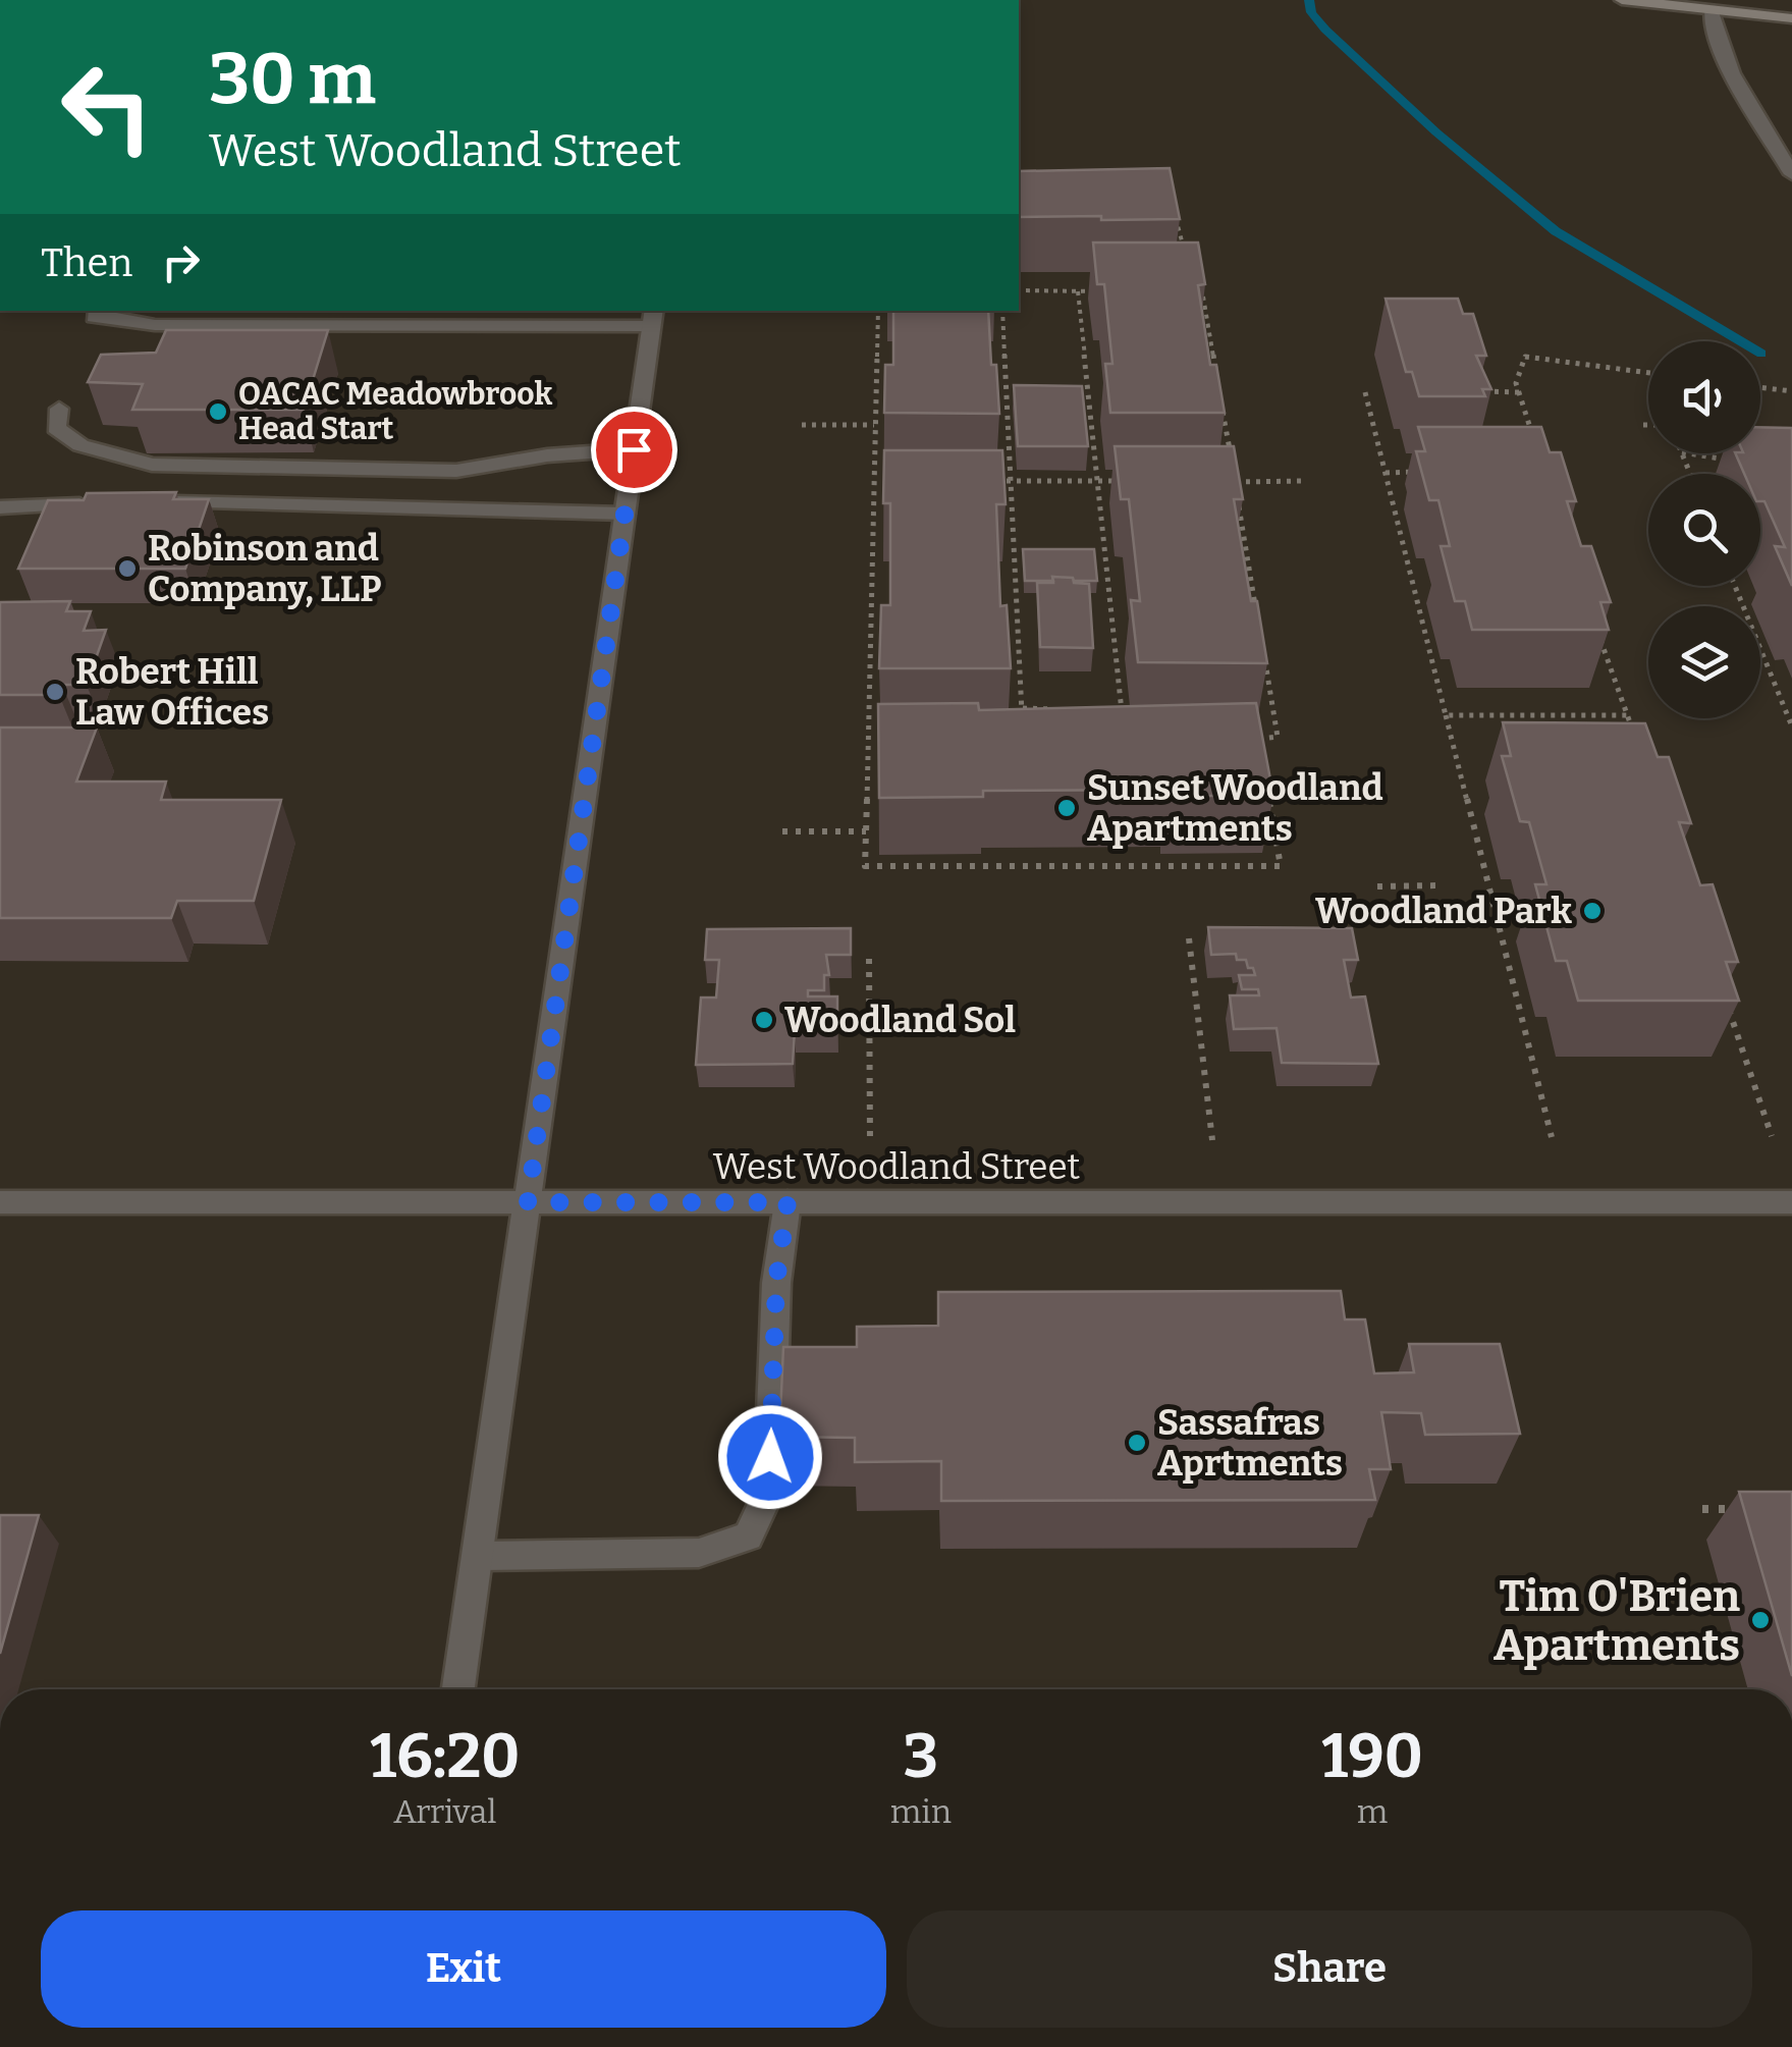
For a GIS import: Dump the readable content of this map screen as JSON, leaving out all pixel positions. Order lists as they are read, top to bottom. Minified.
{"streets":{"street":["West Woodland Street"]},"places":["OACAC Meadowbrook Head Start","Robinson and Company, LLP","Robert Hill Law Offices","Sunset Woodland Apartments","Woodland Park","Woodland Sol","Sassafras Aprtments","Tim O'Brien Apartments"],"page":{"turn":["30 m","West Woodland Street"],"then":"Then","eta":["16:20","Arrival","3","min","190","m"],"buttons":["Exit","Share"]}}
